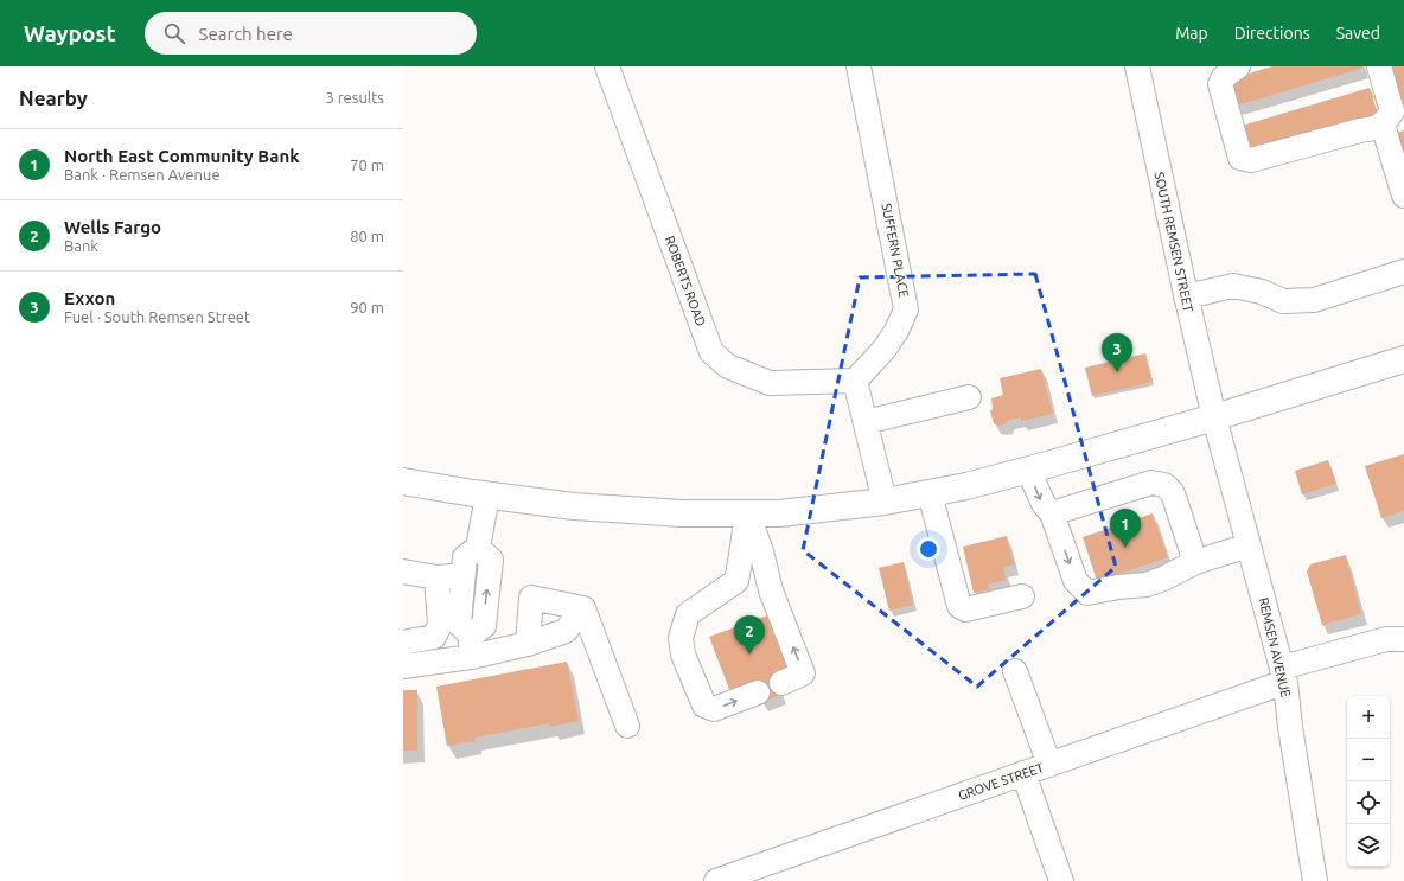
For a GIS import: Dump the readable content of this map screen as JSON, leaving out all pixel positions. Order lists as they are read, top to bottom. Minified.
{"streets":{"street":["SOUTH REMSEN STREET","SUFFERN PLACE","ROBERTS ROAD","REMSEN AVENUE","GROVE STREET"]},"crossings":[["SOUTH REMSEN STREET","REMSEN AVENUE"],["SUFFERN PLACE","ROBERTS ROAD"],["REMSEN AVENUE","GROVE STREET"]],"page":{"header":"Waypost","search":"Search here","nav":["Map","Directions","Saved"],"heading":["Nearby","3 results"],"list":[{"mark":"1","name":"North East Community Bank","note":"Bank · Remsen Avenue","value":"70 m"},{"mark":"2","name":"Wells Fargo","note":"Bank","value":"80 m"},{"mark":"3","name":"Exxon","note":"Fuel · South Remsen Street","value":"90 m"}],"pins":["3","1","2"],"map_buttons":["+","−"]}}
